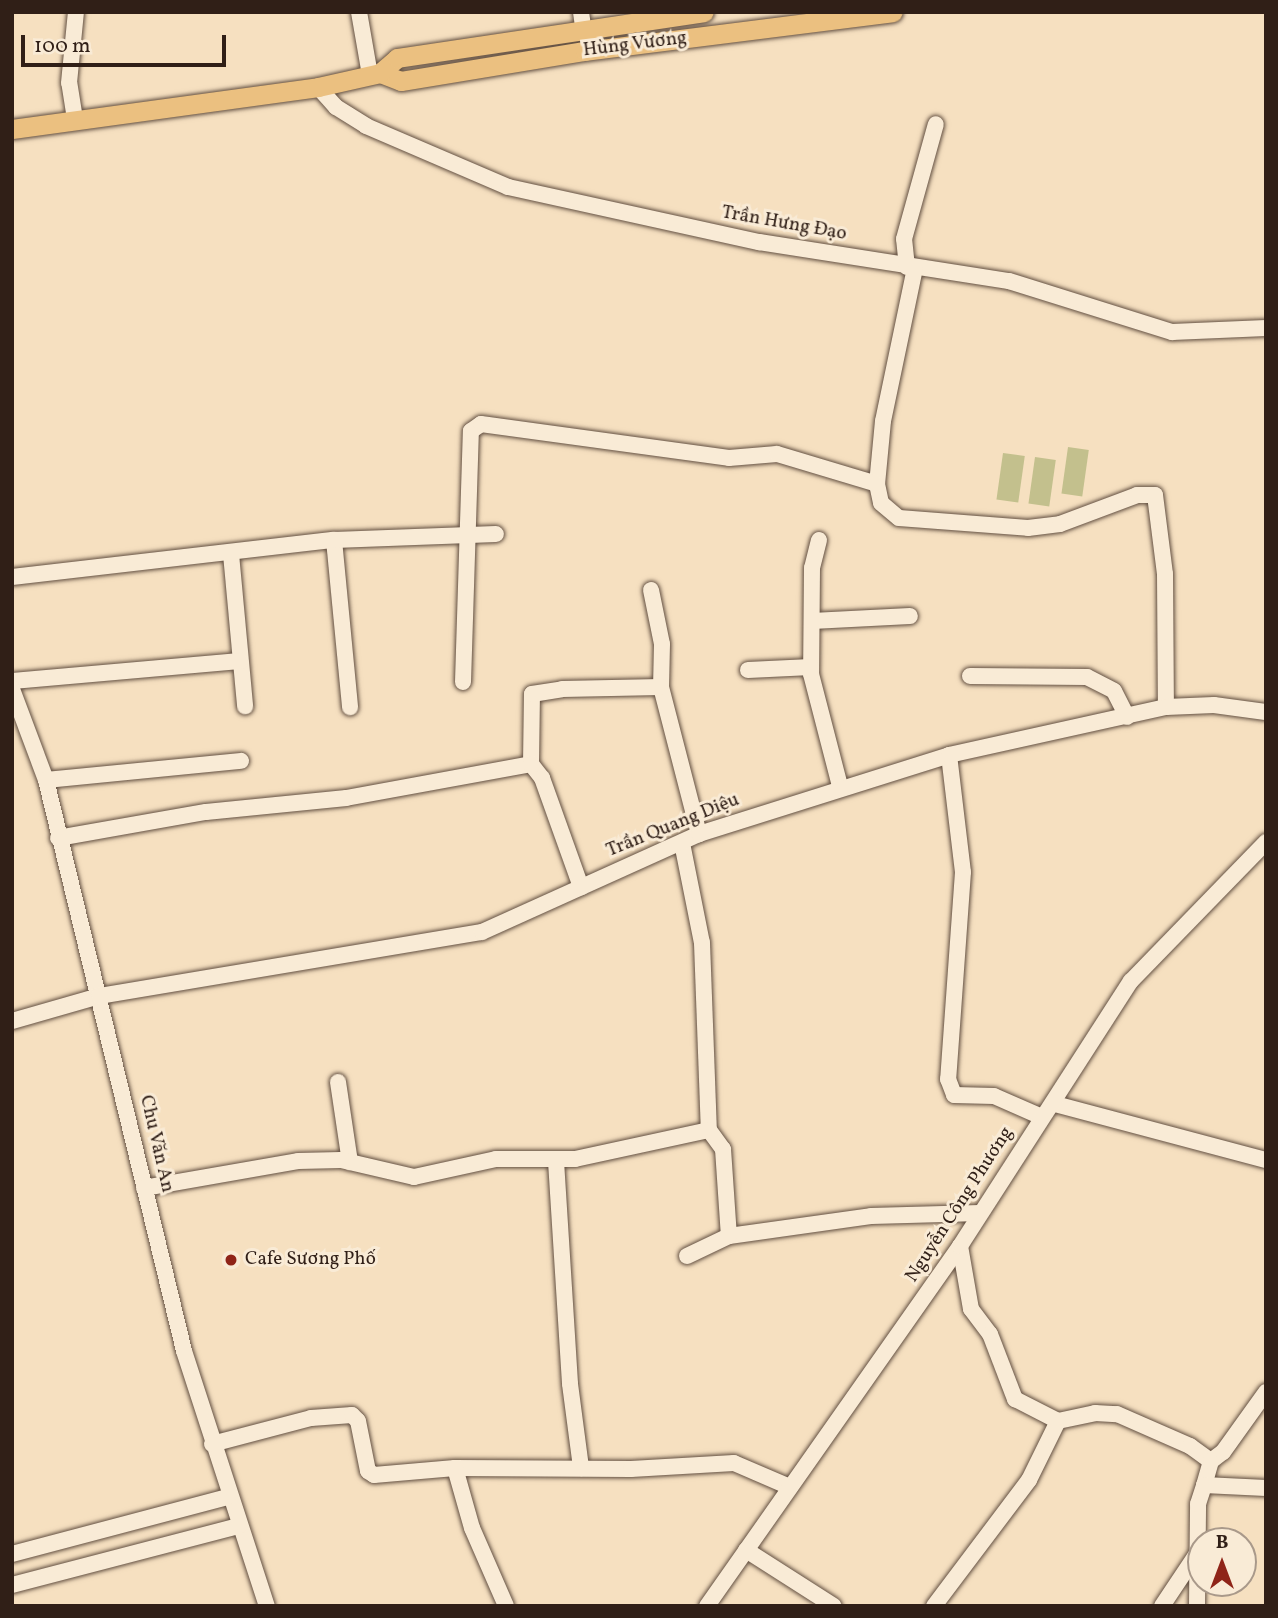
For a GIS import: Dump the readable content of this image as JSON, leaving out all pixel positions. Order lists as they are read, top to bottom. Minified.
{"streets":{"main road":["Hùng Vương"],"street":["Trần Hưng Đạo","Trần Quang Diệu","Chu Văn An","Nguyễn Công Phương"]},"crossings":[["Hùng Vương","Trần Hưng Đạo"],["Trần Quang Diệu","Chu Văn An"]],"places":["Cafe Sương Phố"],"scale_bar":"100 m","north":"top"}
